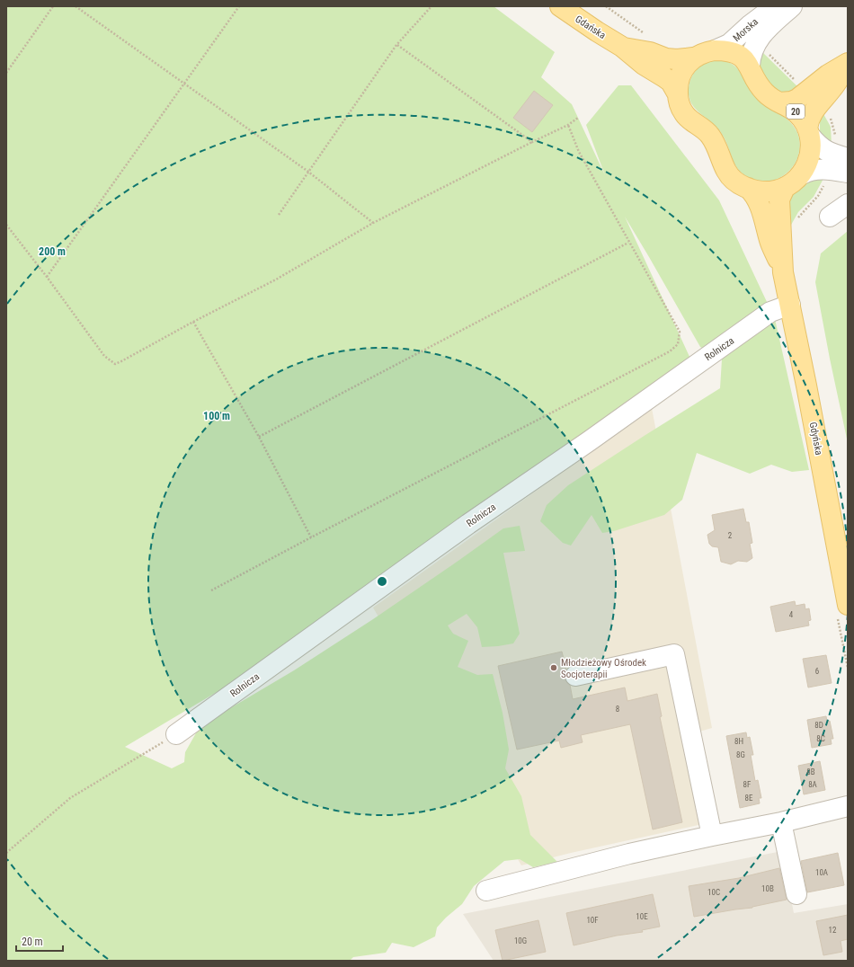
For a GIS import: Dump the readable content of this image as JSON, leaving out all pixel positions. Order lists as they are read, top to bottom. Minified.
{"streets":{"main road":["Gdańska","20","Gdyńska"],"street":["Morska","Rolnicza"]},"crossings":[["Gdańska","20"],["Morska","20"],["20","Gdyńska"],["Rolnicza","Gdyńska"]],"places":["Młodzieżowy Ośrodek Socjoterapii"],"house_numbers":["2","4","6","8","8D","8C","8H","8G","8B","8F","8A","8E","10A","10B","10C","10E","10F","12","10G"],"scale_bar":"20 m","rings":["200 m","100 m"]}
